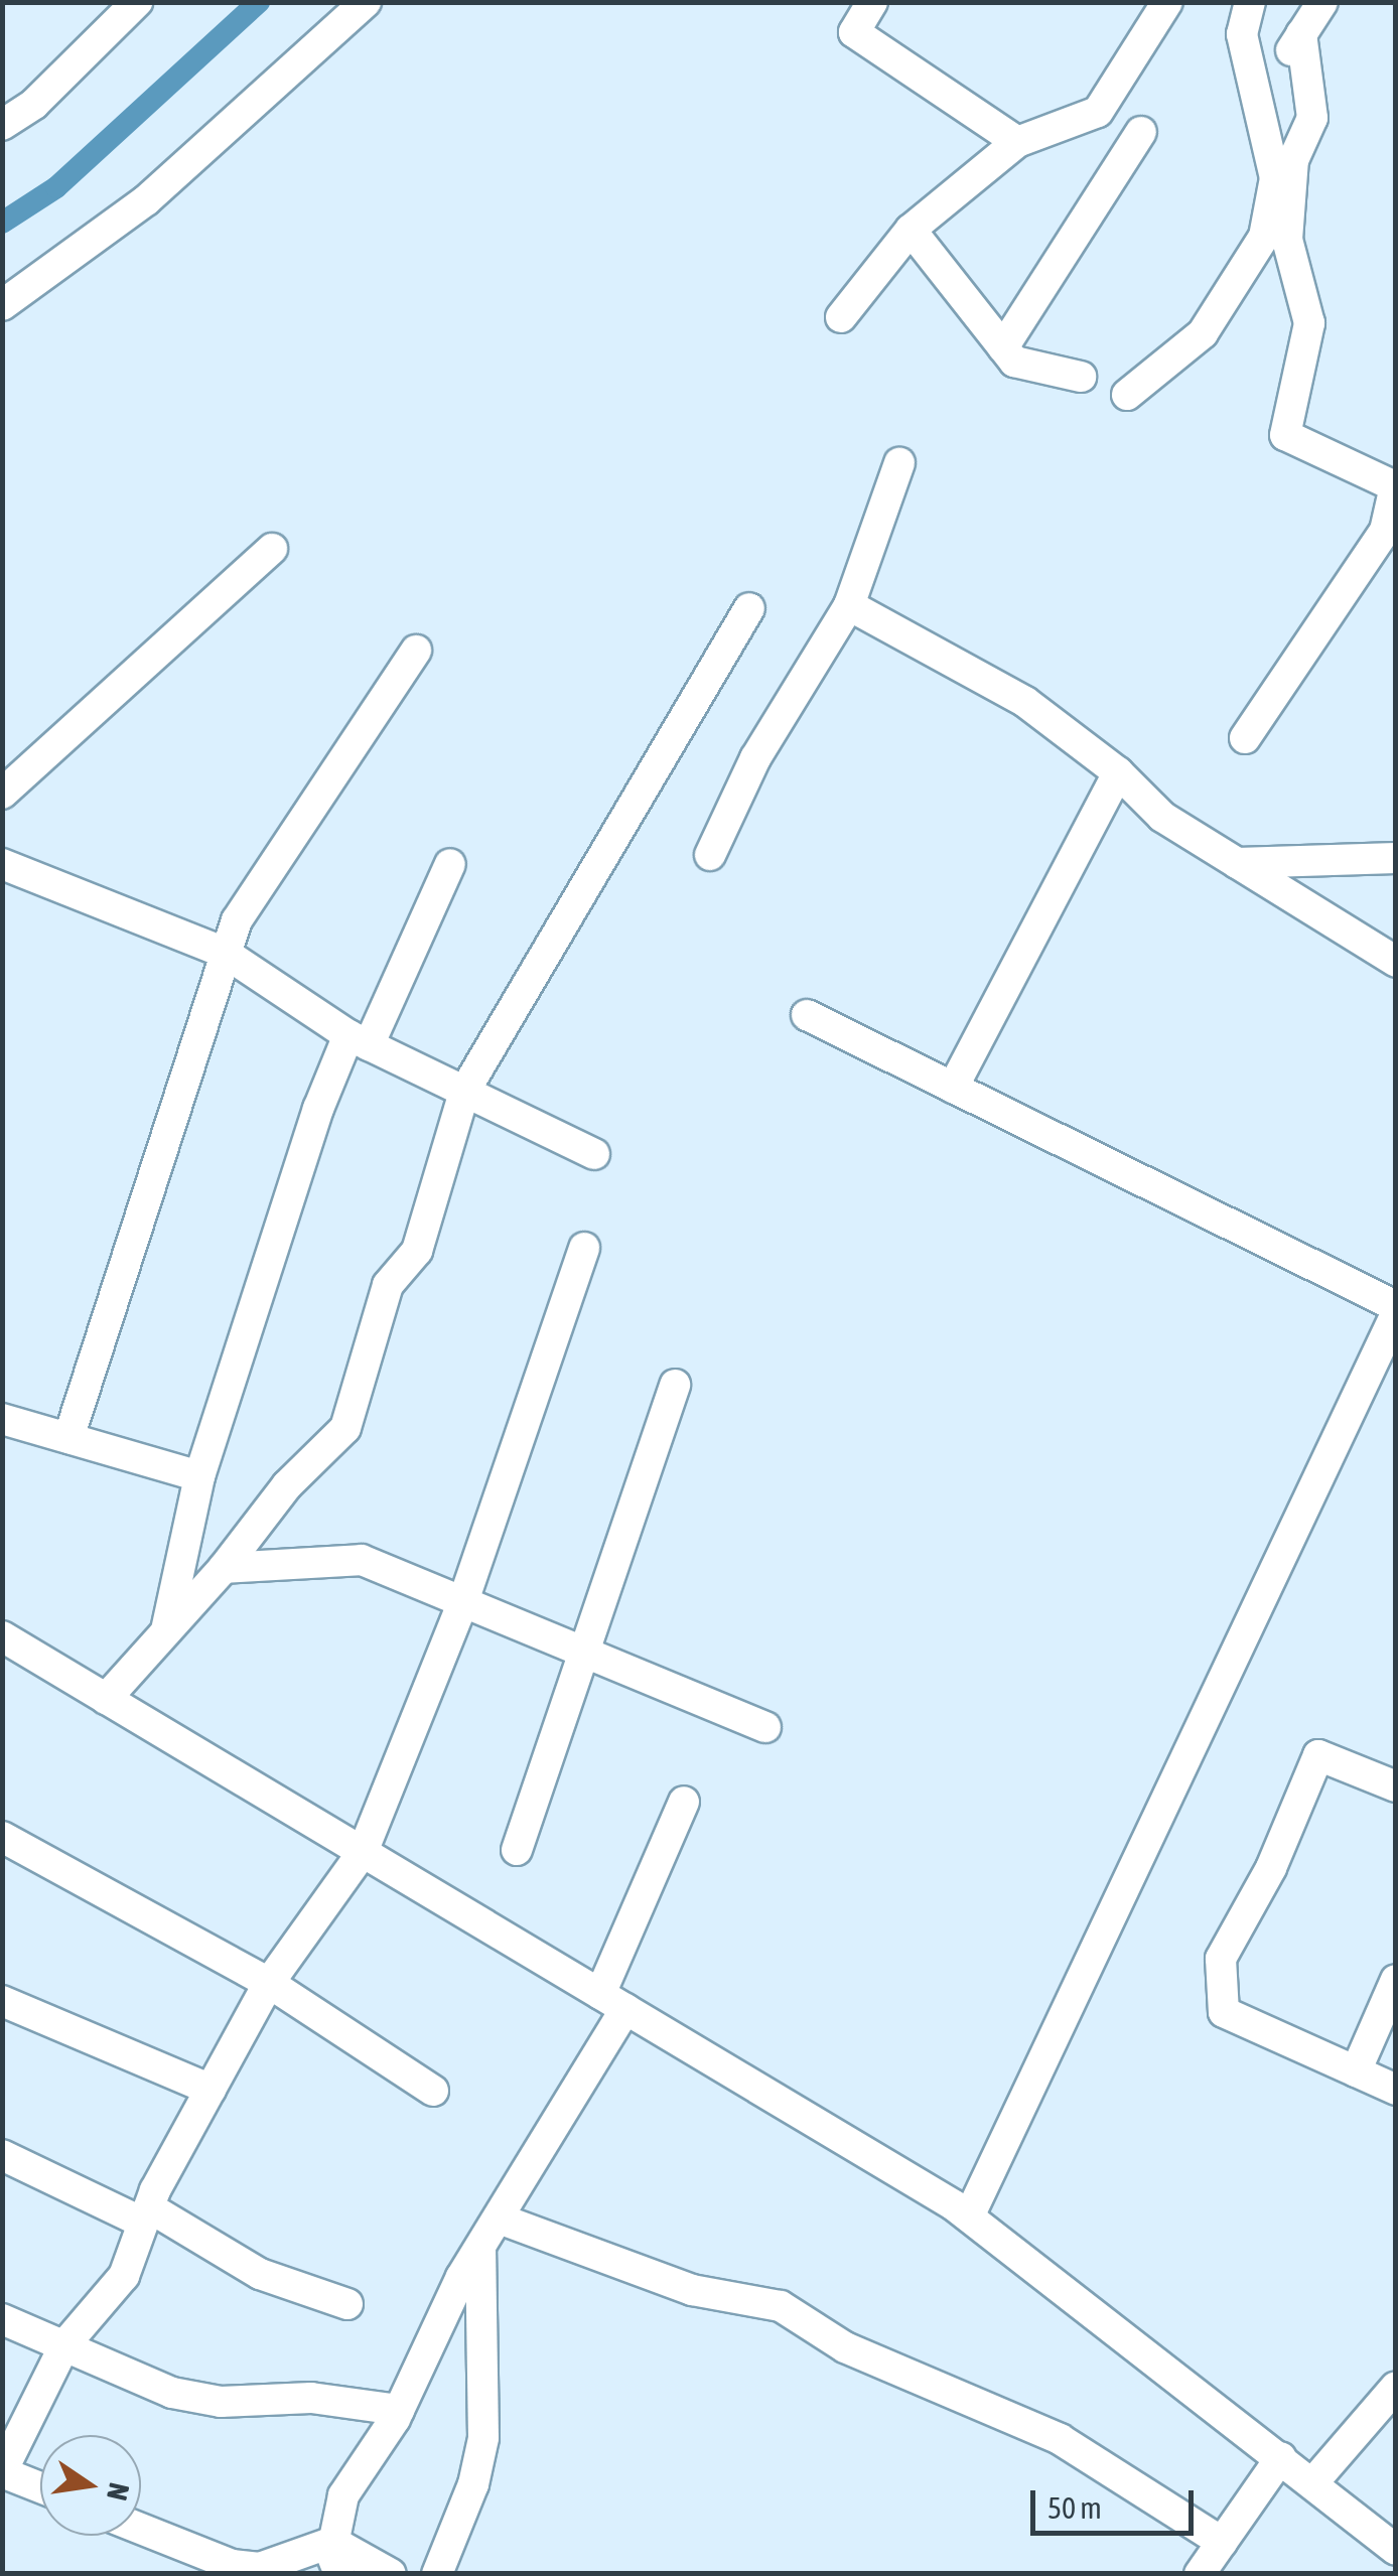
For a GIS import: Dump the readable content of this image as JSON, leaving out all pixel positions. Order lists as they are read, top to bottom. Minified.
{"scale_bar":"50 m","north":"right"}
